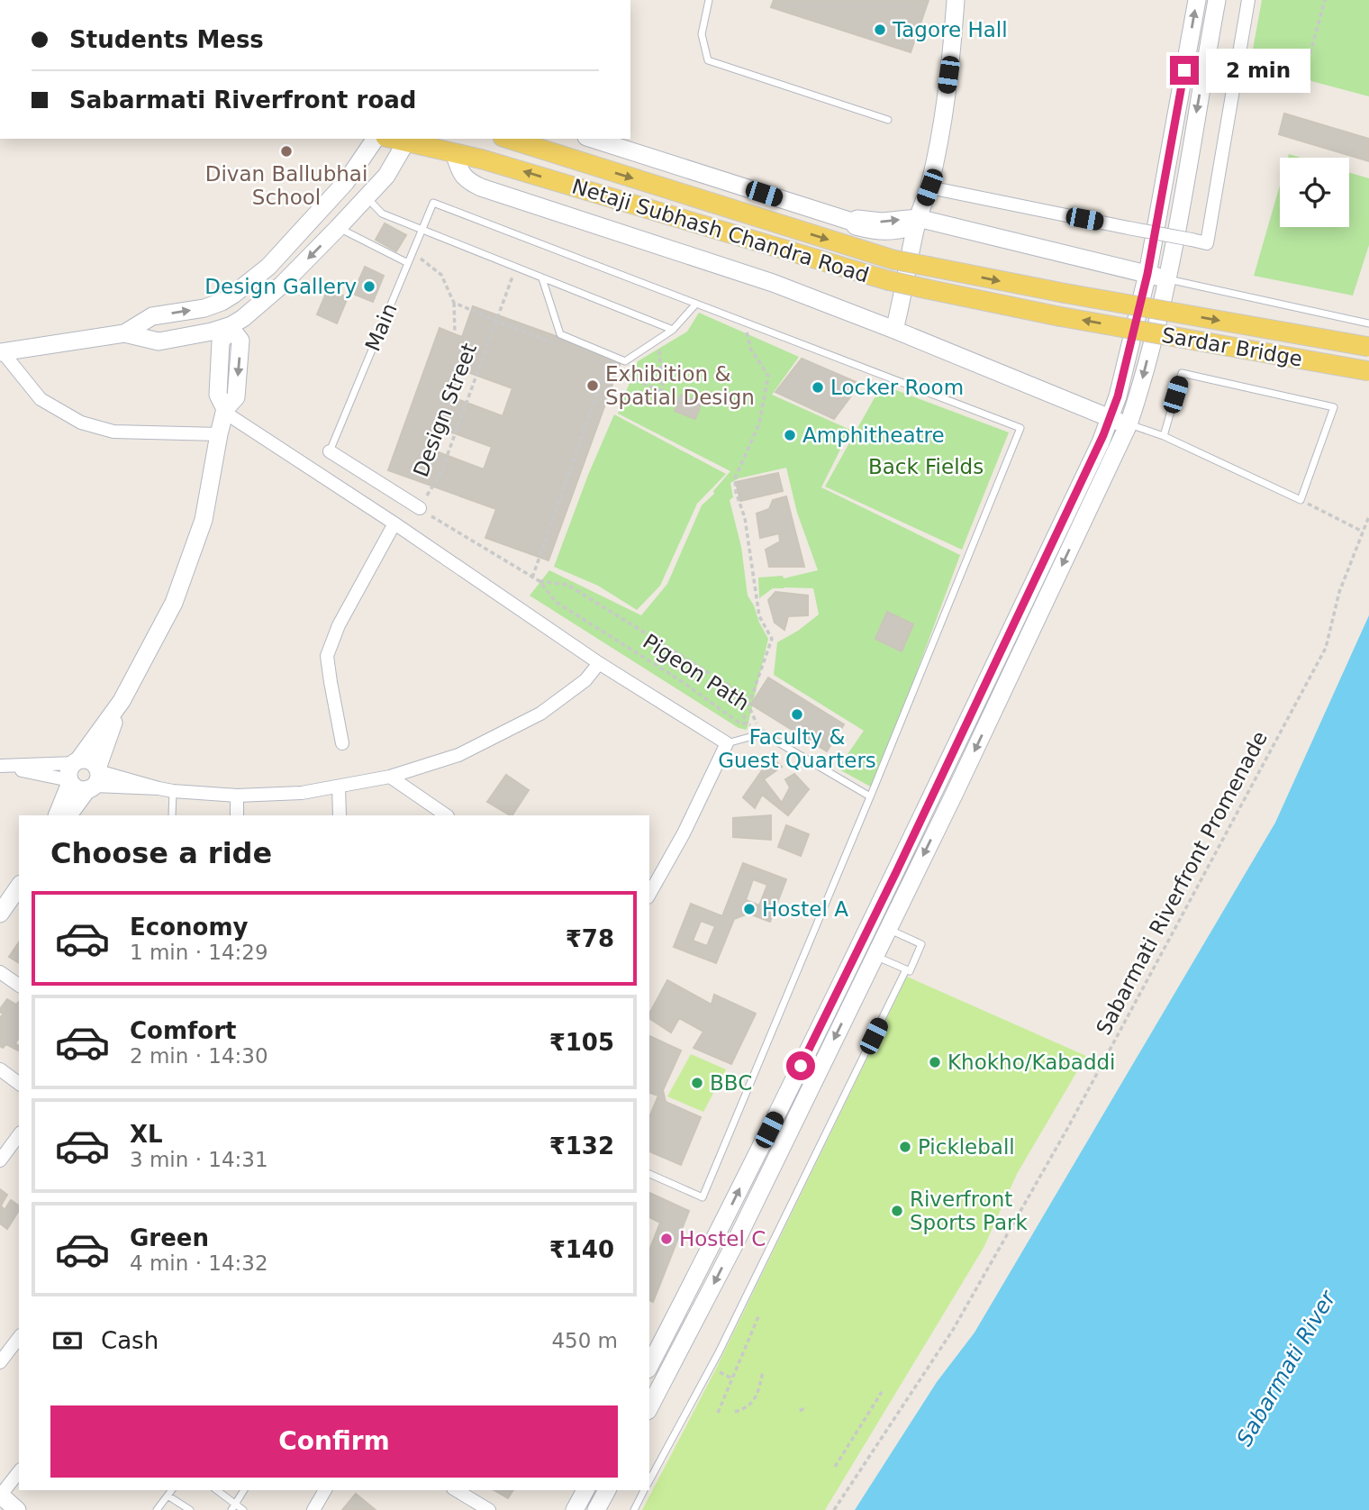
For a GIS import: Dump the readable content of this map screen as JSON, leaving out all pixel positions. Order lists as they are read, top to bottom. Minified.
{"streets":{"main road":["Netaji Subhash Chandra Road","Sardar Bridge"],"lane":["Main"],"path":["Design Street","Pigeon Path","Sabarmati Riverfront Promenade"]},"crossings":[["Netaji Subhash Chandra Road","Sardar Bridge"],["Design Street","Pigeon Path"]],"water":["Sabarmati River"],"parks":["Back Fields"],"places":["Tagore Hall","Divan Ballubhai School","Design Gallery","Exhibition & Spatial Design","Locker Room","Amphitheatre","Faculty & Guest Quarters","Hostel A","Khokho/Kabaddi","BBC","Pickleball","Riverfront Sports Park","Hostel C"],"page":{"banner":["Students Mess","Sabarmati Riverfront road"],"bubble":"2 min","heading":"Choose a ride","list":[{"name":"Economy","note":"1 min · 14:29","value":"₹78"},{"name":"Comfort","note":"2 min · 14:30","value":"₹105"},{"name":"XL","note":"3 min · 14:31","value":"₹132"},{"name":"Green","note":"4 min · 14:32","value":"₹140"}],"pay":["Cash","450 m"],"buttons":"Confirm"}}
